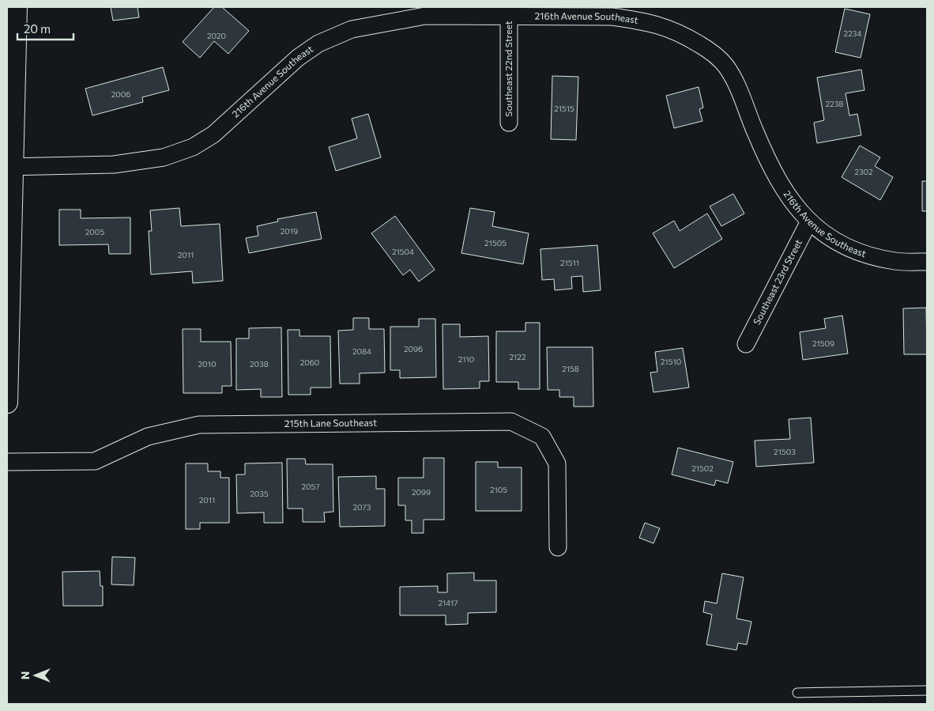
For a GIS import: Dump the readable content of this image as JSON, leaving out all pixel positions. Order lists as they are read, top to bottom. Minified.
{"streets":{"street":["216th Avenue Southeast","Southeast 22nd Street","Southeast 23rd Street","215th Lane Southeast"]},"crossings":[["216th Avenue Southeast","Southeast 22nd Street"],["216th Avenue Southeast","Southeast 23rd Street"]],"house_numbers":["2234","2020","2006","2238","21515","2302","2019","2005","21505","21504","2011","21511","21509","2096","2084","2122","2110","21510","2060","2010","2038","2158","21503","21502","2057","2105","2099","2035","2011","2073","21417"],"scale_bar":"20 m","north":"left"}
